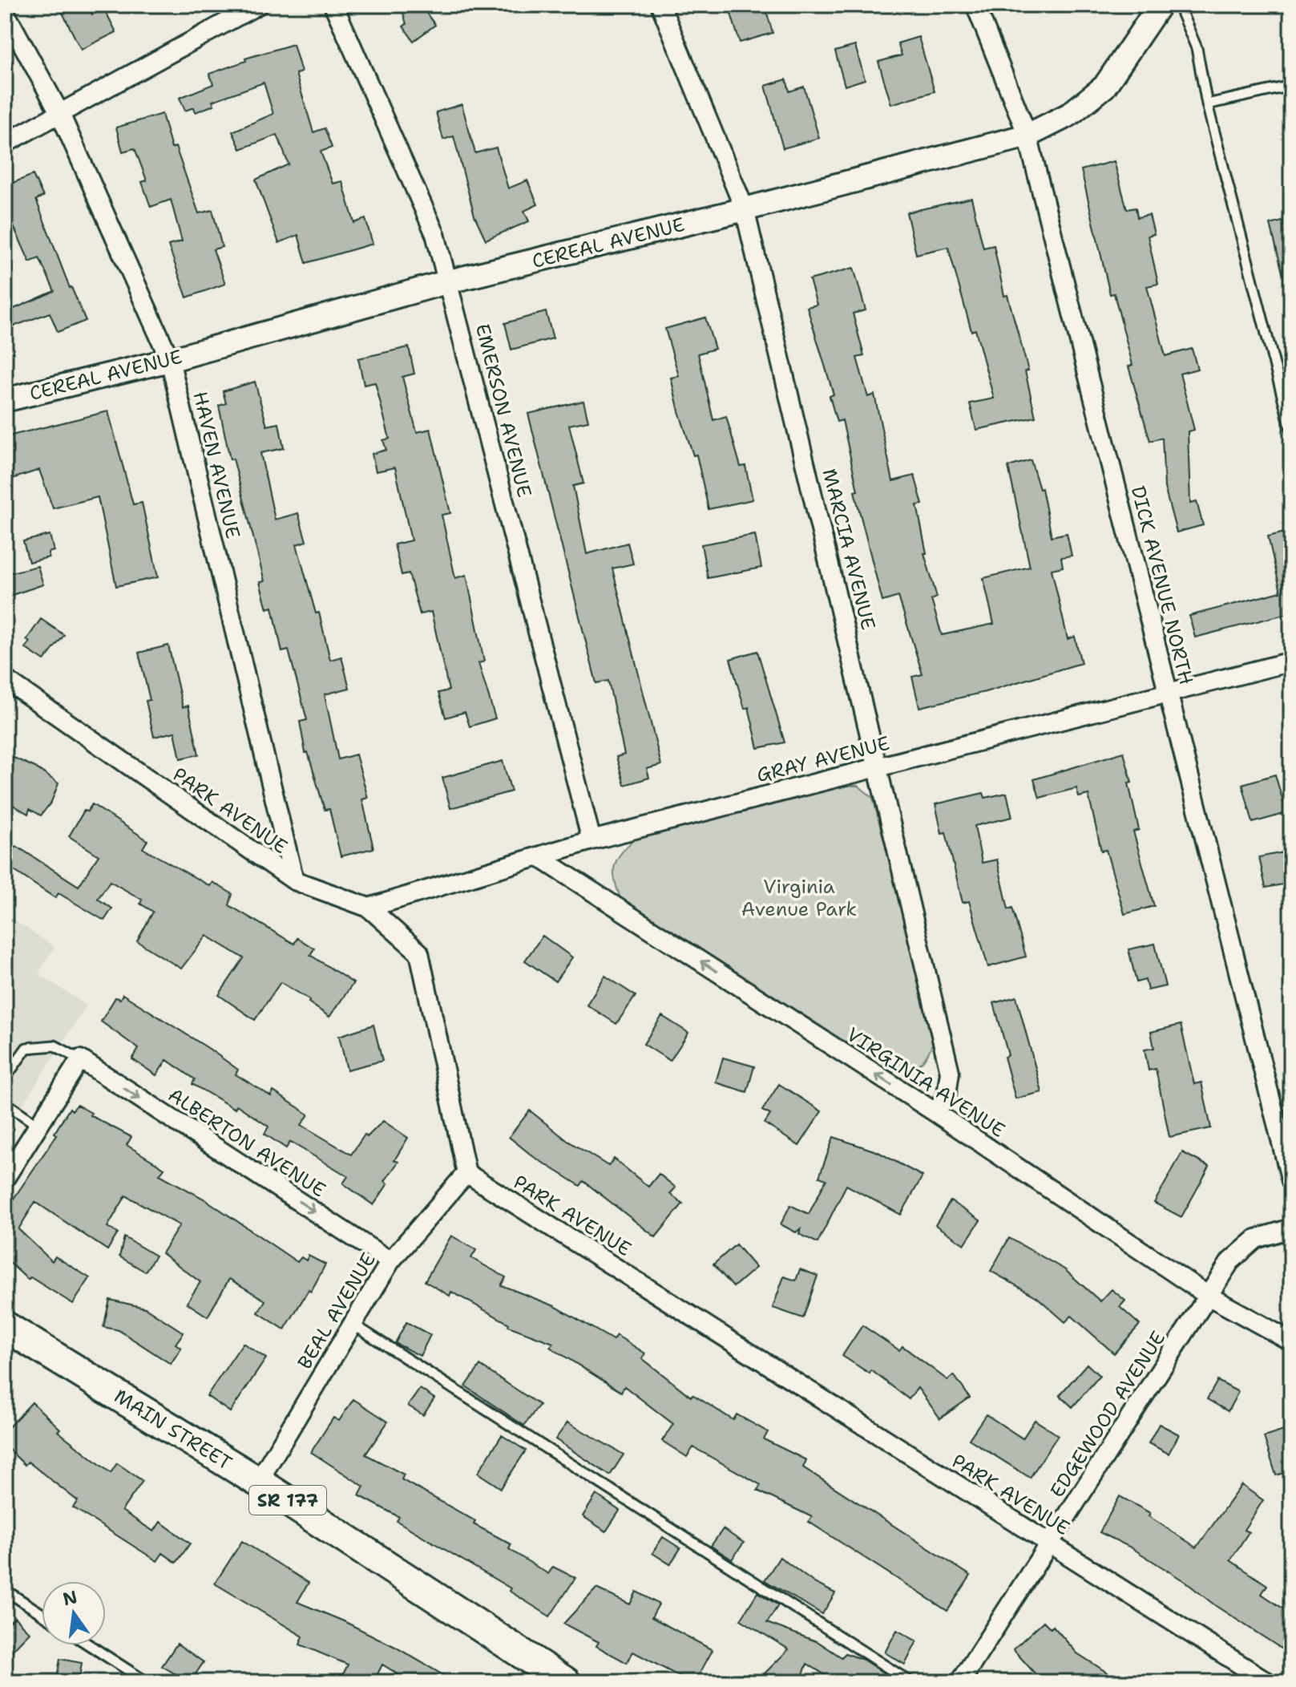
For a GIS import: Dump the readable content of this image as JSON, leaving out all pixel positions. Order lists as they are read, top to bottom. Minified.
{"streets":{"main road":["MAIN STREET","SR 177"],"street":["CEREAL AVENUE","EMERSON AVENUE","HAVEN AVENUE","MARCIA AVENUE","DICK AVENUE NORTH","GRAY AVENUE","PARK AVENUE","VIRGINIA AVENUE","ALBERTON AVENUE","BEAL AVENUE","EDGEWOOD AVENUE"]},"crossings":[["CEREAL AVENUE","EMERSON AVENUE"],["CEREAL AVENUE","HAVEN AVENUE"],["CEREAL AVENUE","MARCIA AVENUE"],["CEREAL AVENUE","DICK AVENUE NORTH"],["EMERSON AVENUE","GRAY AVENUE"],["HAVEN AVENUE","PARK AVENUE"],["MARCIA AVENUE","GRAY AVENUE"],["MARCIA AVENUE","VIRGINIA AVENUE"],["DICK AVENUE NORTH","GRAY AVENUE"],["GRAY AVENUE","PARK AVENUE"],["GRAY AVENUE","VIRGINIA AVENUE"],["PARK AVENUE","BEAL AVENUE"],["PARK AVENUE","EDGEWOOD AVENUE"],["VIRGINIA AVENUE","EDGEWOOD AVENUE"],["ALBERTON AVENUE","BEAL AVENUE"],["BEAL AVENUE","MAIN STREET"]],"one_way":["VIRGINIA AVENUE","ALBERTON AVENUE"],"parks":["Virginia Avenue Park"],"north":"top"}
